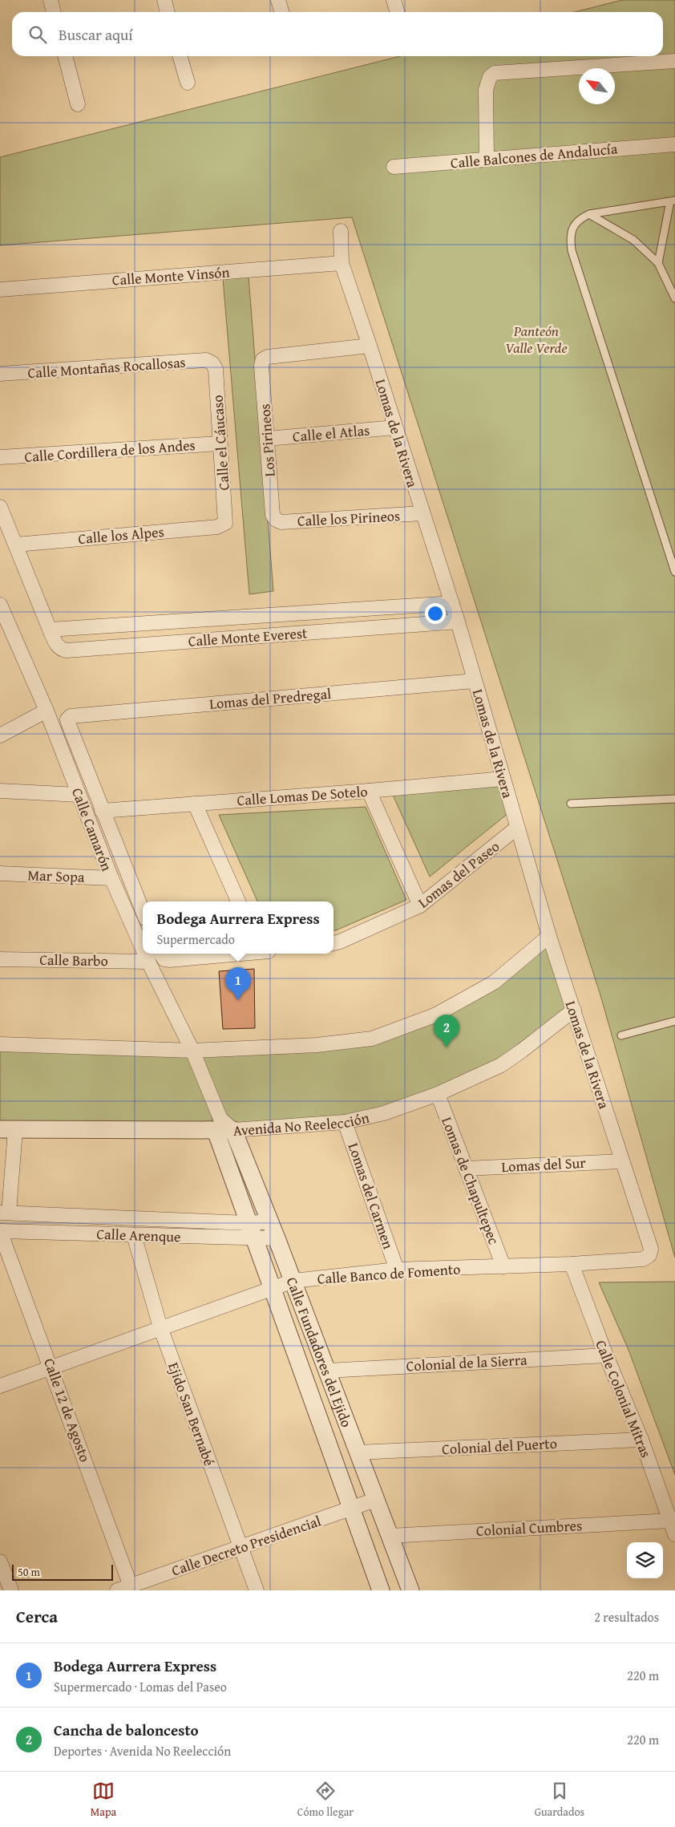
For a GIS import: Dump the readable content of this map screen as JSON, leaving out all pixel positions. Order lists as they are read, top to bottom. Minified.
{"streets":{"street":["Calle Balcones de Andalucía","Calle Monte Vinsón","Calle Montañas Rocallosas","Calle el Atlas","Lomas de la Rivera","Los Pirineos","Calle el Cáucaso","Calle Cordillera de los Andes","Calle los Pirineos","Calle los Alpes","Calle Monte Everest","Lomas del Predregal","Calle Lomas De Sotelo","Calle Camarón","Lomas del Paseo","Mar Sopa","Calle Barbo","Avenida No Reelección","Lomas del Sur","Lomas de Chapultepec","Lomas del Carmen","Calle Arenque","Calle Banco de Fomento","Calle Fundadores del Ejido","Colonial de la Sierra","Calle Colonial Mitras","Calle 12 de Agosto","Ejido San Bernabé","Colonial del Puerto","Colonial Cumbres","Calle Decreto Presidencial"]},"crossings":[["Calle Monte Vinsón","Lomas de la Rivera"],["Calle Montañas Rocallosas","Calle el Cáucaso"],["Calle el Atlas","Lomas de la Rivera"],["Calle el Atlas","Los Pirineos"],["Lomas de la Rivera","Los Pirineos"],["Lomas de la Rivera","Calle los Pirineos"],["Lomas de la Rivera","Calle Monte Everest"],["Lomas de la Rivera","Lomas del Predregal"],["Lomas de la Rivera","Calle Lomas De Sotelo"],["Lomas de la Rivera","Lomas del Paseo"],["Lomas de la Rivera","Avenida No Reelección"],["Lomas de la Rivera","Lomas del Sur"],["Lomas de la Rivera","Calle Banco de Fomento"],["Los Pirineos","Calle los Pirineos"],["Calle el Cáucaso","Calle Cordillera de los Andes"],["Calle el Cáucaso","Calle los Alpes"],["Calle los Alpes","Calle Monte Everest"],["Lomas del Predregal","Calle Lomas De Sotelo"],["Calle Camarón","Mar Sopa"],["Calle Camarón","Calle Barbo"],["Calle Camarón","Calle Fundadores del Ejido"],["Avenida No Reelección","Lomas de Chapultepec"],["Avenida No Reelección","Lomas del Carmen"],["Avenida No Reelección","Calle Fundadores del Ejido"],["Lomas del Sur","Lomas de Chapultepec"],["Lomas de Chapultepec","Calle Banco de Fomento"],["Lomas del Carmen","Calle Banco de Fomento"],["Calle Arenque","Calle Fundadores del Ejido"],["Calle Arenque","Calle 12 de Agosto"],["Calle Arenque","Ejido San Bernabé"],["Calle Banco de Fomento","Calle Fundadores del Ejido"],["Calle Banco de Fomento","Calle Colonial Mitras"],["Calle Banco de Fomento","Calle 12 de Agosto"],["Calle Banco de Fomento","Ejido San Bernabé"],["Calle Fundadores del Ejido","Colonial de la Sierra"],["Calle Fundadores del Ejido","Colonial del Puerto"],["Calle Fundadores del Ejido","Colonial Cumbres"],["Calle Fundadores del Ejido","Calle Decreto Presidencial"],["Colonial de la Sierra","Calle Colonial Mitras"],["Calle Colonial Mitras","Colonial del Puerto"],["Calle Colonial Mitras","Colonial Cumbres"],["Calle 12 de Agosto","Calle Decreto Presidencial"],["Ejido San Bernabé","Calle Decreto Presidencial"]],"parks":["Panteón Valle Verde"],"scale_bar":"50 m","north":"top left","page":{"search":"Buscar aquí","popup":["Bodega Aurrera Express","Supermercado"],"pins":["1","2"],"scale":"50 m","heading":["Cerca","2 resultados"],"list":[{"mark":"1","name":"Bodega Aurrera Express","note":"Supermercado · Lomas del Paseo","value":"220 m"},{"mark":"2","name":"Cancha de baloncesto","note":"Deportes · Avenida No Reelección","value":"220 m"}],"nav":["Mapa","Cómo llegar","Guardados"]}}
